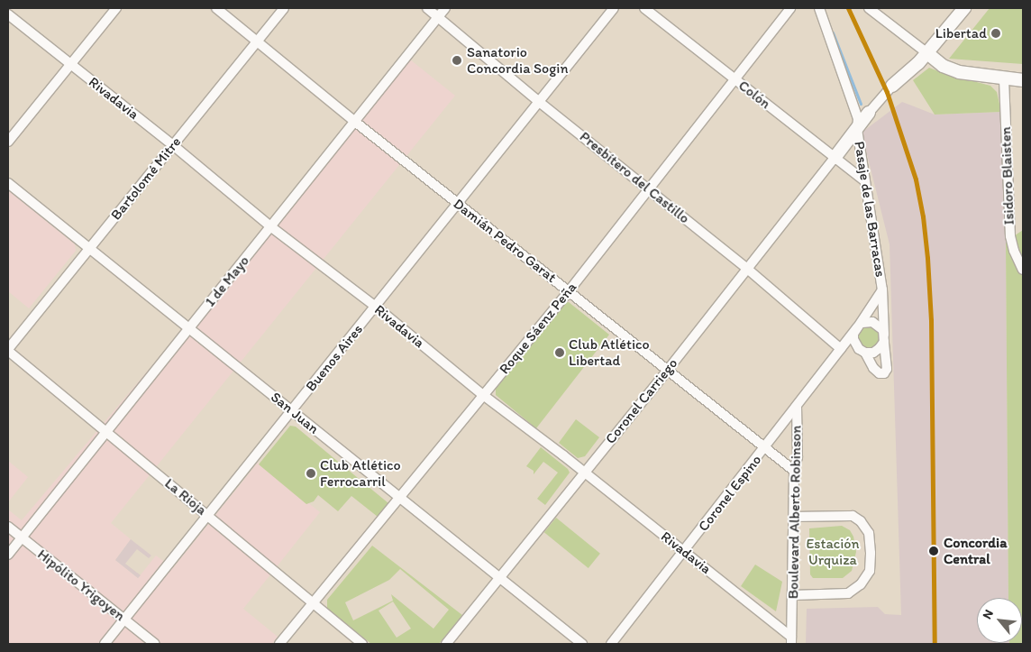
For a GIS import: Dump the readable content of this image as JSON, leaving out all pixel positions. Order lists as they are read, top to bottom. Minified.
{"streets":{"street":["Colón","Rivadavia","Isidoro Blaisten","Presbítero del Castillo","Bartolomé Mitre","Pasaje de las Barracas","Damián Pedro Garat","1 de Mayo","Roque Sáenz Peña","Buenos Aires","Coronel Carriego","San Juan","Coronel Espino","La Rioja","Boulevard Alberto Robinson","Hipólito Yrigoyen"]},"crossings":[["Colón","Pasaje de las Barracas"],["Colón","Roque Sáenz Peña"],["Colón","Coronel Carriego"],["Rivadavia","Bartolomé Mitre"],["Rivadavia","1 de Mayo"],["Rivadavia","Roque Sáenz Peña"],["Rivadavia","Buenos Aires"],["Rivadavia","Coronel Carriego"],["Rivadavia","Coronel Espino"],["Rivadavia","Boulevard Alberto Robinson"],["Presbítero del Castillo","1 de Mayo"],["Presbítero del Castillo","Roque Sáenz Peña"],["Presbítero del Castillo","Buenos Aires"],["Presbítero del Castillo","Coronel Carriego"],["Presbítero del Castillo","Coronel Espino"],["Bartolomé Mitre","Damián Pedro Garat"],["Bartolomé Mitre","San Juan"],["Bartolomé Mitre","La Rioja"],["Pasaje de las Barracas","Coronel Espino"],["Damián Pedro Garat","1 de Mayo"],["Damián Pedro Garat","Roque Sáenz Peña"],["Damián Pedro Garat","Buenos Aires"],["Damián Pedro Garat","Coronel Carriego"],["Damián Pedro Garat","Coronel Espino"],["Damián Pedro Garat","Boulevard Alberto Robinson"],["1 de Mayo","San Juan"],["1 de Mayo","La Rioja"],["1 de Mayo","Hipólito Yrigoyen"],["Roque Sáenz Peña","San Juan"],["Roque Sáenz Peña","La Rioja"],["Buenos Aires","San Juan"],["Buenos Aires","La Rioja"],["Buenos Aires","Hipólito Yrigoyen"],["Coronel Carriego","San Juan"],["Coronel Espino","Boulevard Alberto Robinson"]],"parks":["Estación Urquiza"],"places":["Libertad","Sanatorio Concordia Sogin","Club Atlético Libertad","Club Atlético Ferrocarril","Concordia Central"],"north":"top left"}
